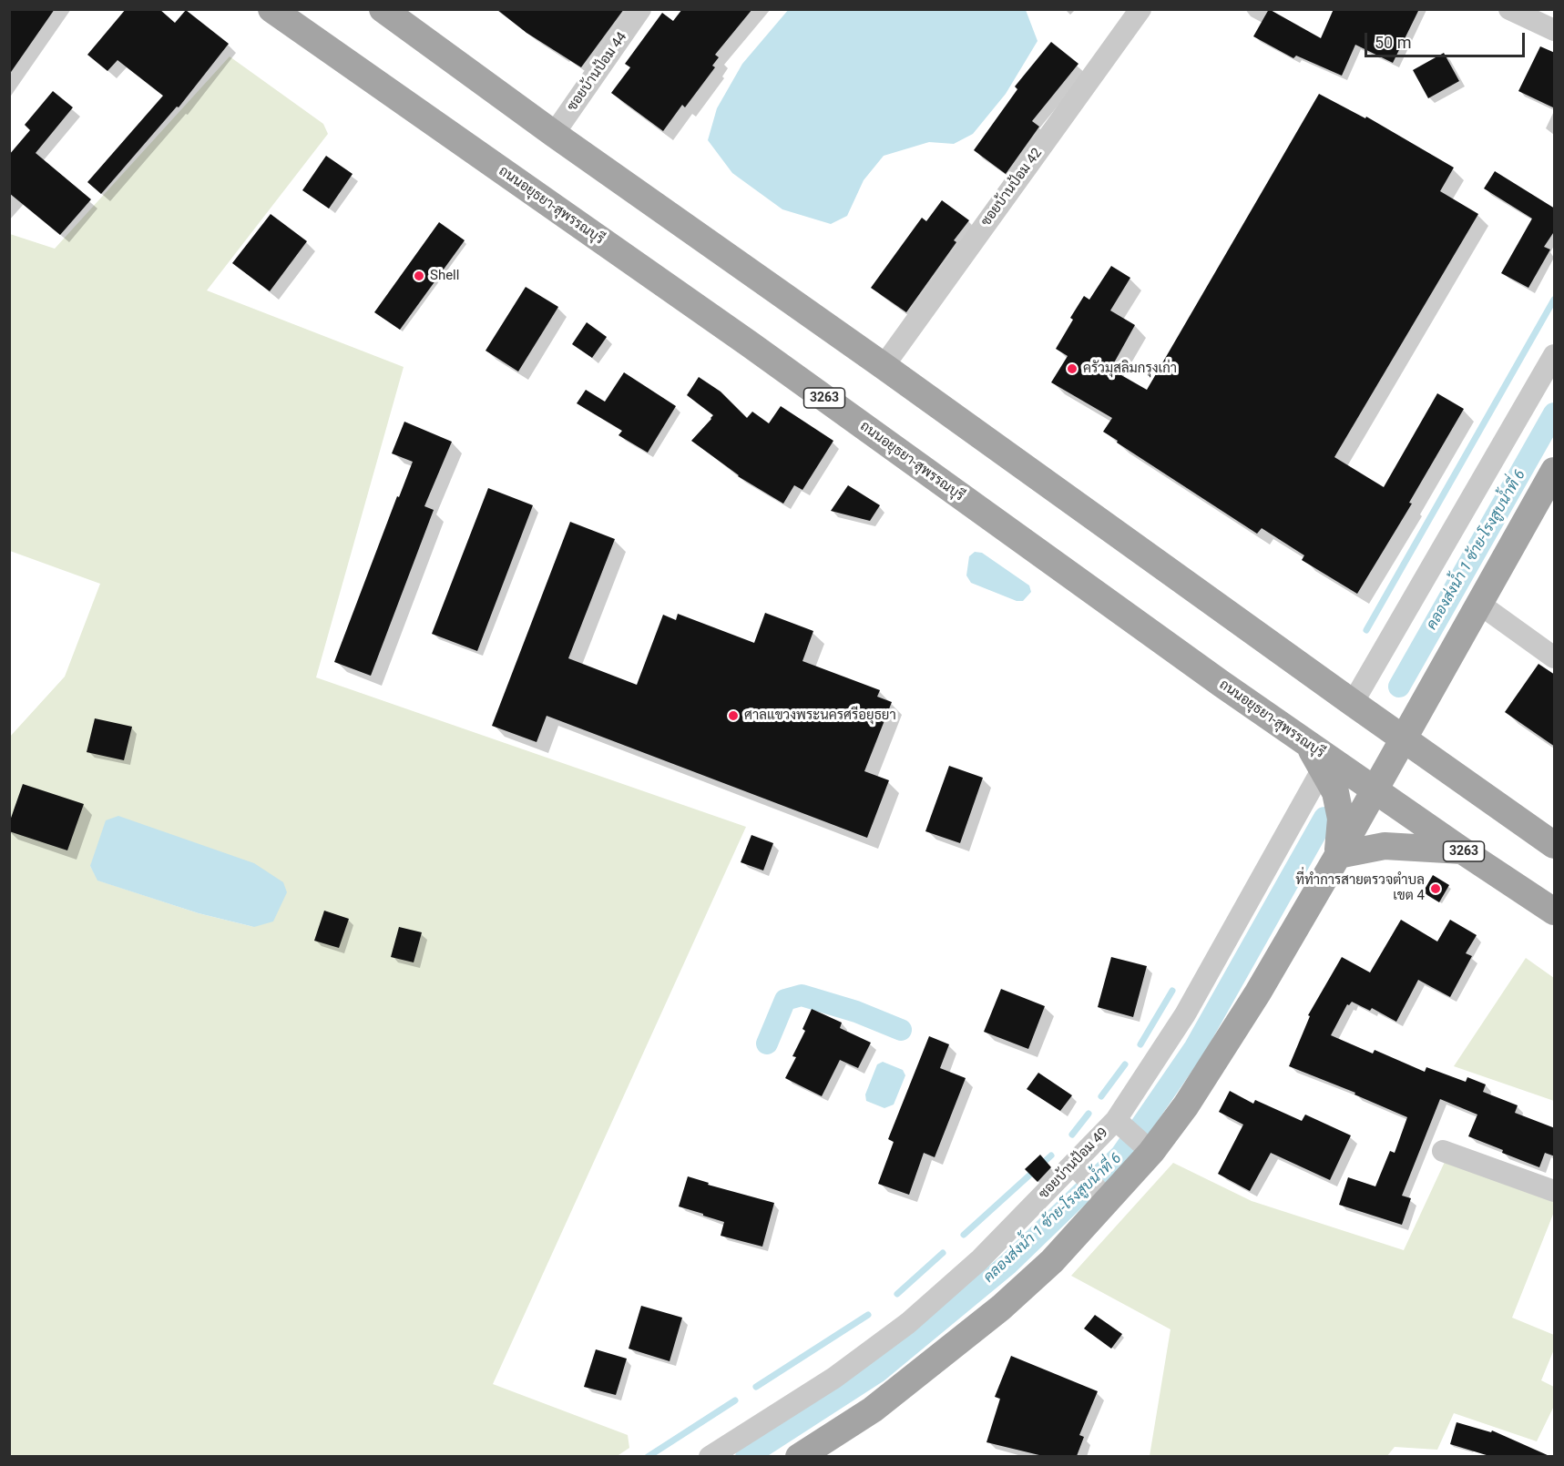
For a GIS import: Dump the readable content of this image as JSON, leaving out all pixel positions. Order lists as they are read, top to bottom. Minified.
{"streets":{"main road":["ถนนอยุธยา-สุพรรณบุรี","3263"],"street":["ซอยบ้านป้อม 44","ซอยบ้านป้อม 42","ซอยบ้านป้อม 49"]},"water":["คลองส่งน้ำ 1 ซ้าย-โรงสูบน้ำที่ 6"],"places":["Shell","ครัวมุสลิมกรุงเก่า","ศาลแขวงพระนครศรีอยุธยา","ที่ทำการสายตรวจตำบล เขต 4"],"scale_bar":"50 m"}
